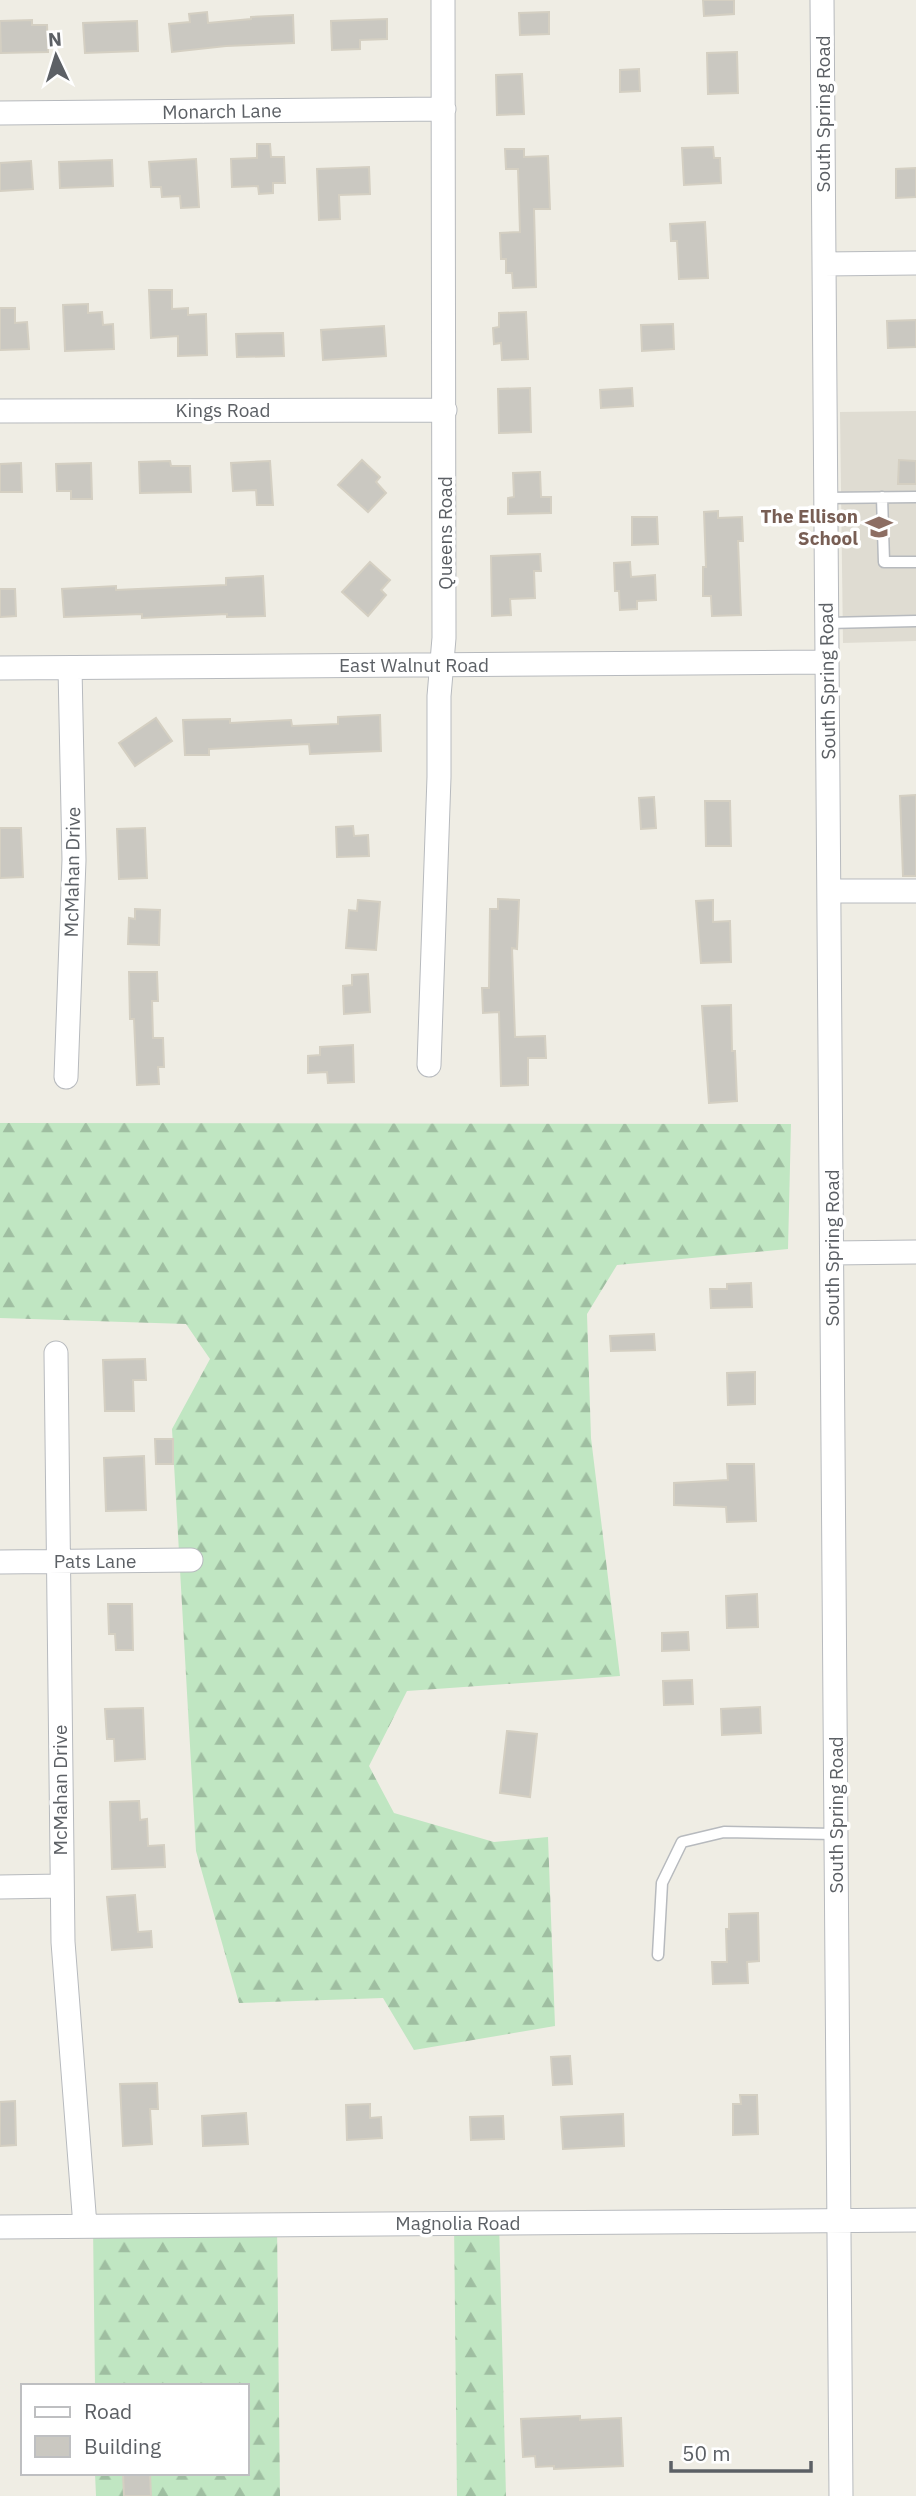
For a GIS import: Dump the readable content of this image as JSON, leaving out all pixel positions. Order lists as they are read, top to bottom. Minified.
{"streets":{"street":["Monarch Lane","South Spring Road","Kings Road","Queens Road","East Walnut Road","McMahan Drive","Pats Lane","Magnolia Road"]},"crossings":[["Monarch Lane","Queens Road"],["South Spring Road","East Walnut Road"],["South Spring Road","Magnolia Road"],["Kings Road","Queens Road"],["Queens Road","East Walnut Road"],["East Walnut Road","McMahan Drive"],["McMahan Drive","Pats Lane"],["McMahan Drive","Magnolia Road"]],"places":{"school or university":["The Ellison School"]},"legend":["Road","Building"],"scale_bar":"50 m","north":"top"}
